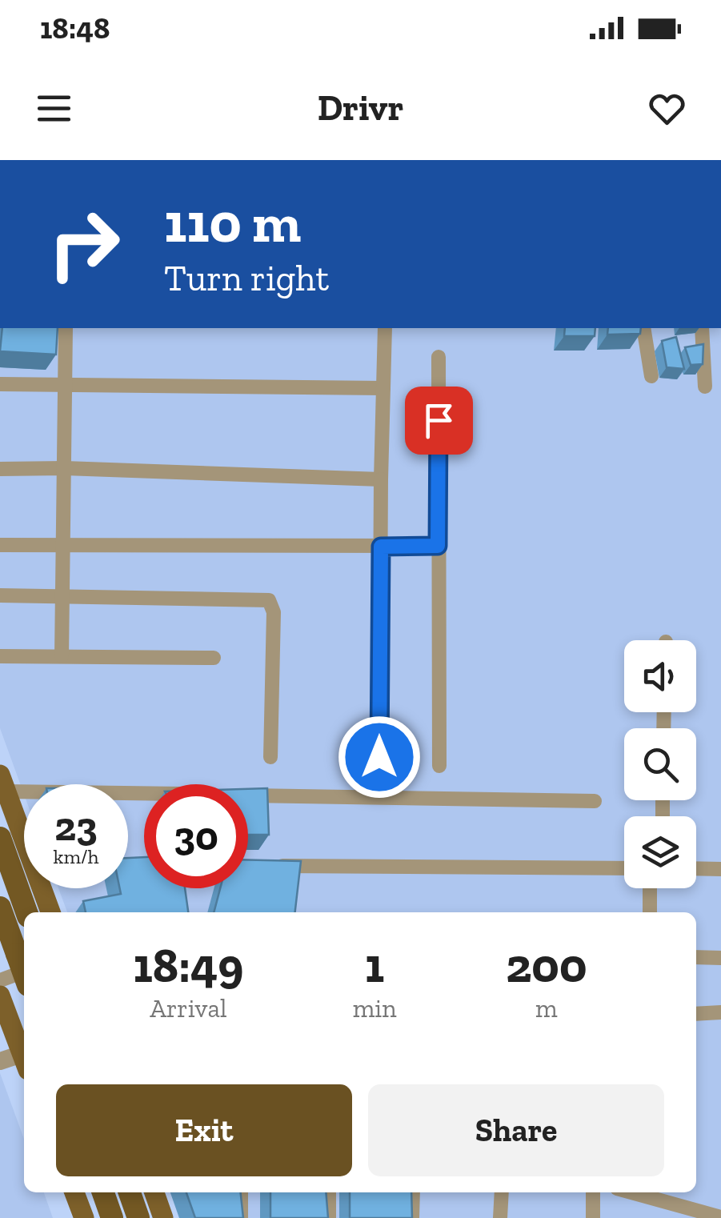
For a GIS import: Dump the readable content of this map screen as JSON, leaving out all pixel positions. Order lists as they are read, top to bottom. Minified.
{"page":{"status":"18:48","header":"Drivr","turn":["110 m","Turn right"],"speed":"23 km/h","limit":"30","eta":["18:49","Arrival","1","min","200","m"],"buttons":["Exit","Share"]}}
